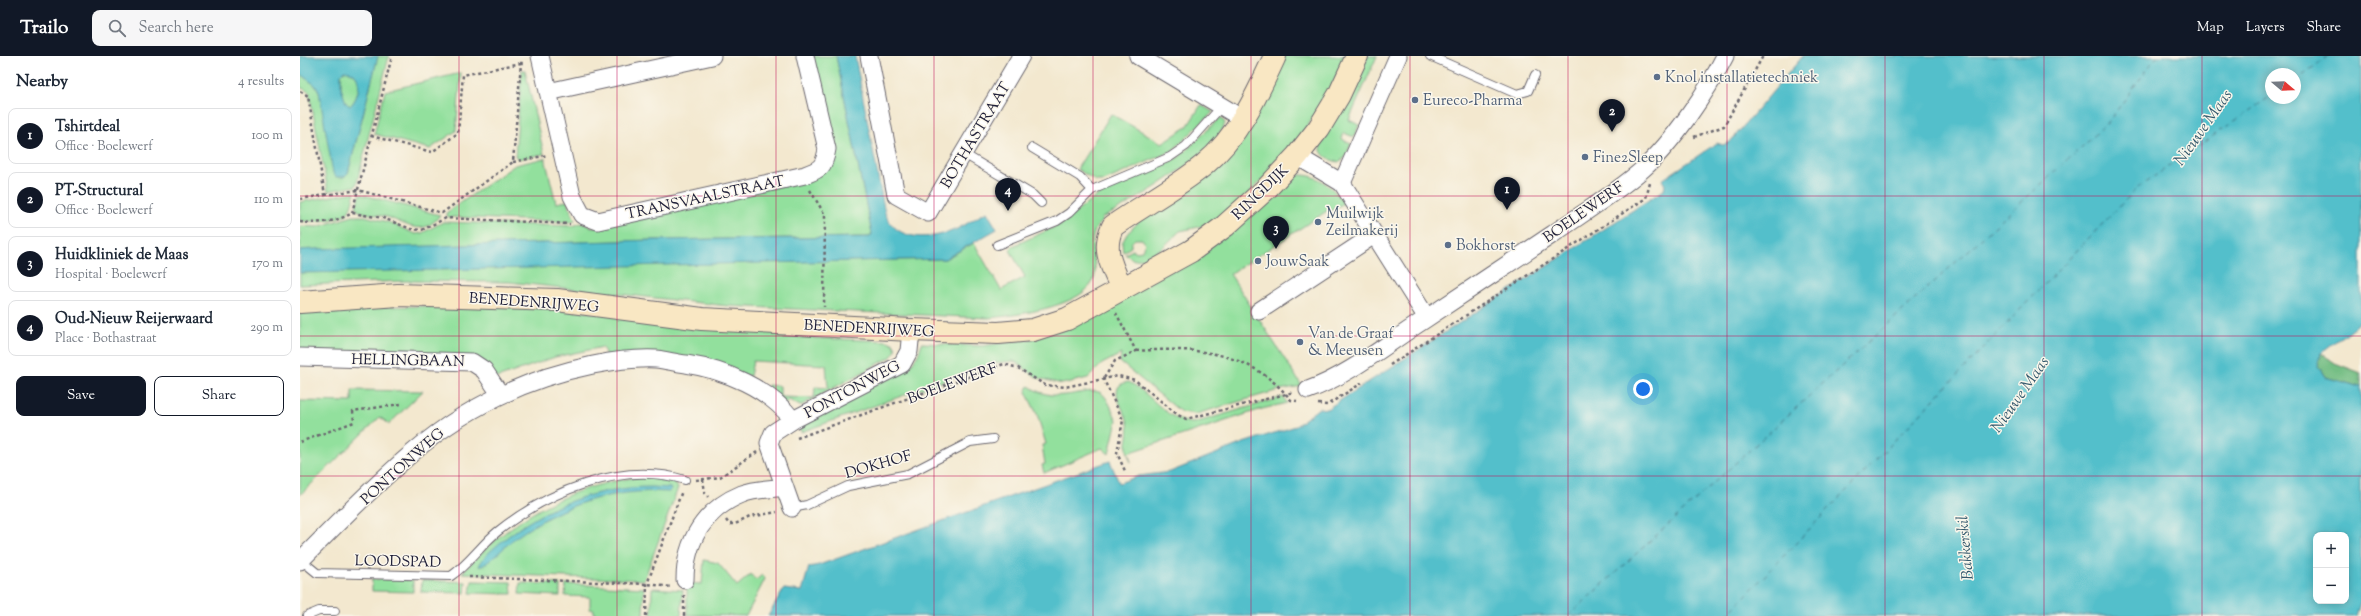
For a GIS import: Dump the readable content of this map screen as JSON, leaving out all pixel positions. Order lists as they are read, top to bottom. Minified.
{"streets":{"street":["BOTHASTRAAT","RINGDIJK","TRANSVAALSTRAAT","BOELEWERF","BENEDENRIJWEG","HELLINGBAAN","PONTONWEG"],"lane":["DOKHOF","LOODSPAD"]},"crossings":[["RINGDIJK","BENEDENRIJWEG"],["BENEDENRIJWEG","PONTONWEG"],["HELLINGBAAN","PONTONWEG"],["PONTONWEG","LOODSPAD"]],"water":["Nieuwe Maas","Bakkerskil"],"places":["Knol installatietechniek","Eureco-Pharma","Fine2Sleep","Muilwijk Zeilmakerij","Bokhorst","JouwSaak","Van de Graaf & Meeusen"],"north":"right","page":{"header":"Trailo","search":"Search here","nav":["Map","Layers","Share"],"heading":["Nearby","4 results"],"pins":["2","1","4","3"],"list":[{"mark":"1","name":"Tshirtdeal","note":"Office · Boelewerf","value":"100 m"},{"mark":"2","name":"PT-Structural","note":"Office · Boelewerf","value":"110 m"},{"mark":"3","name":"Huidkliniek de Maas","note":"Hospital · Boelewerf","value":"170 m"},{"mark":"4","name":"Oud-Nieuw Reijerwaard","note":"Place · Bothastraat","value":"290 m"}],"buttons":["Save","Share"],"map_buttons":["+","−"]}}
